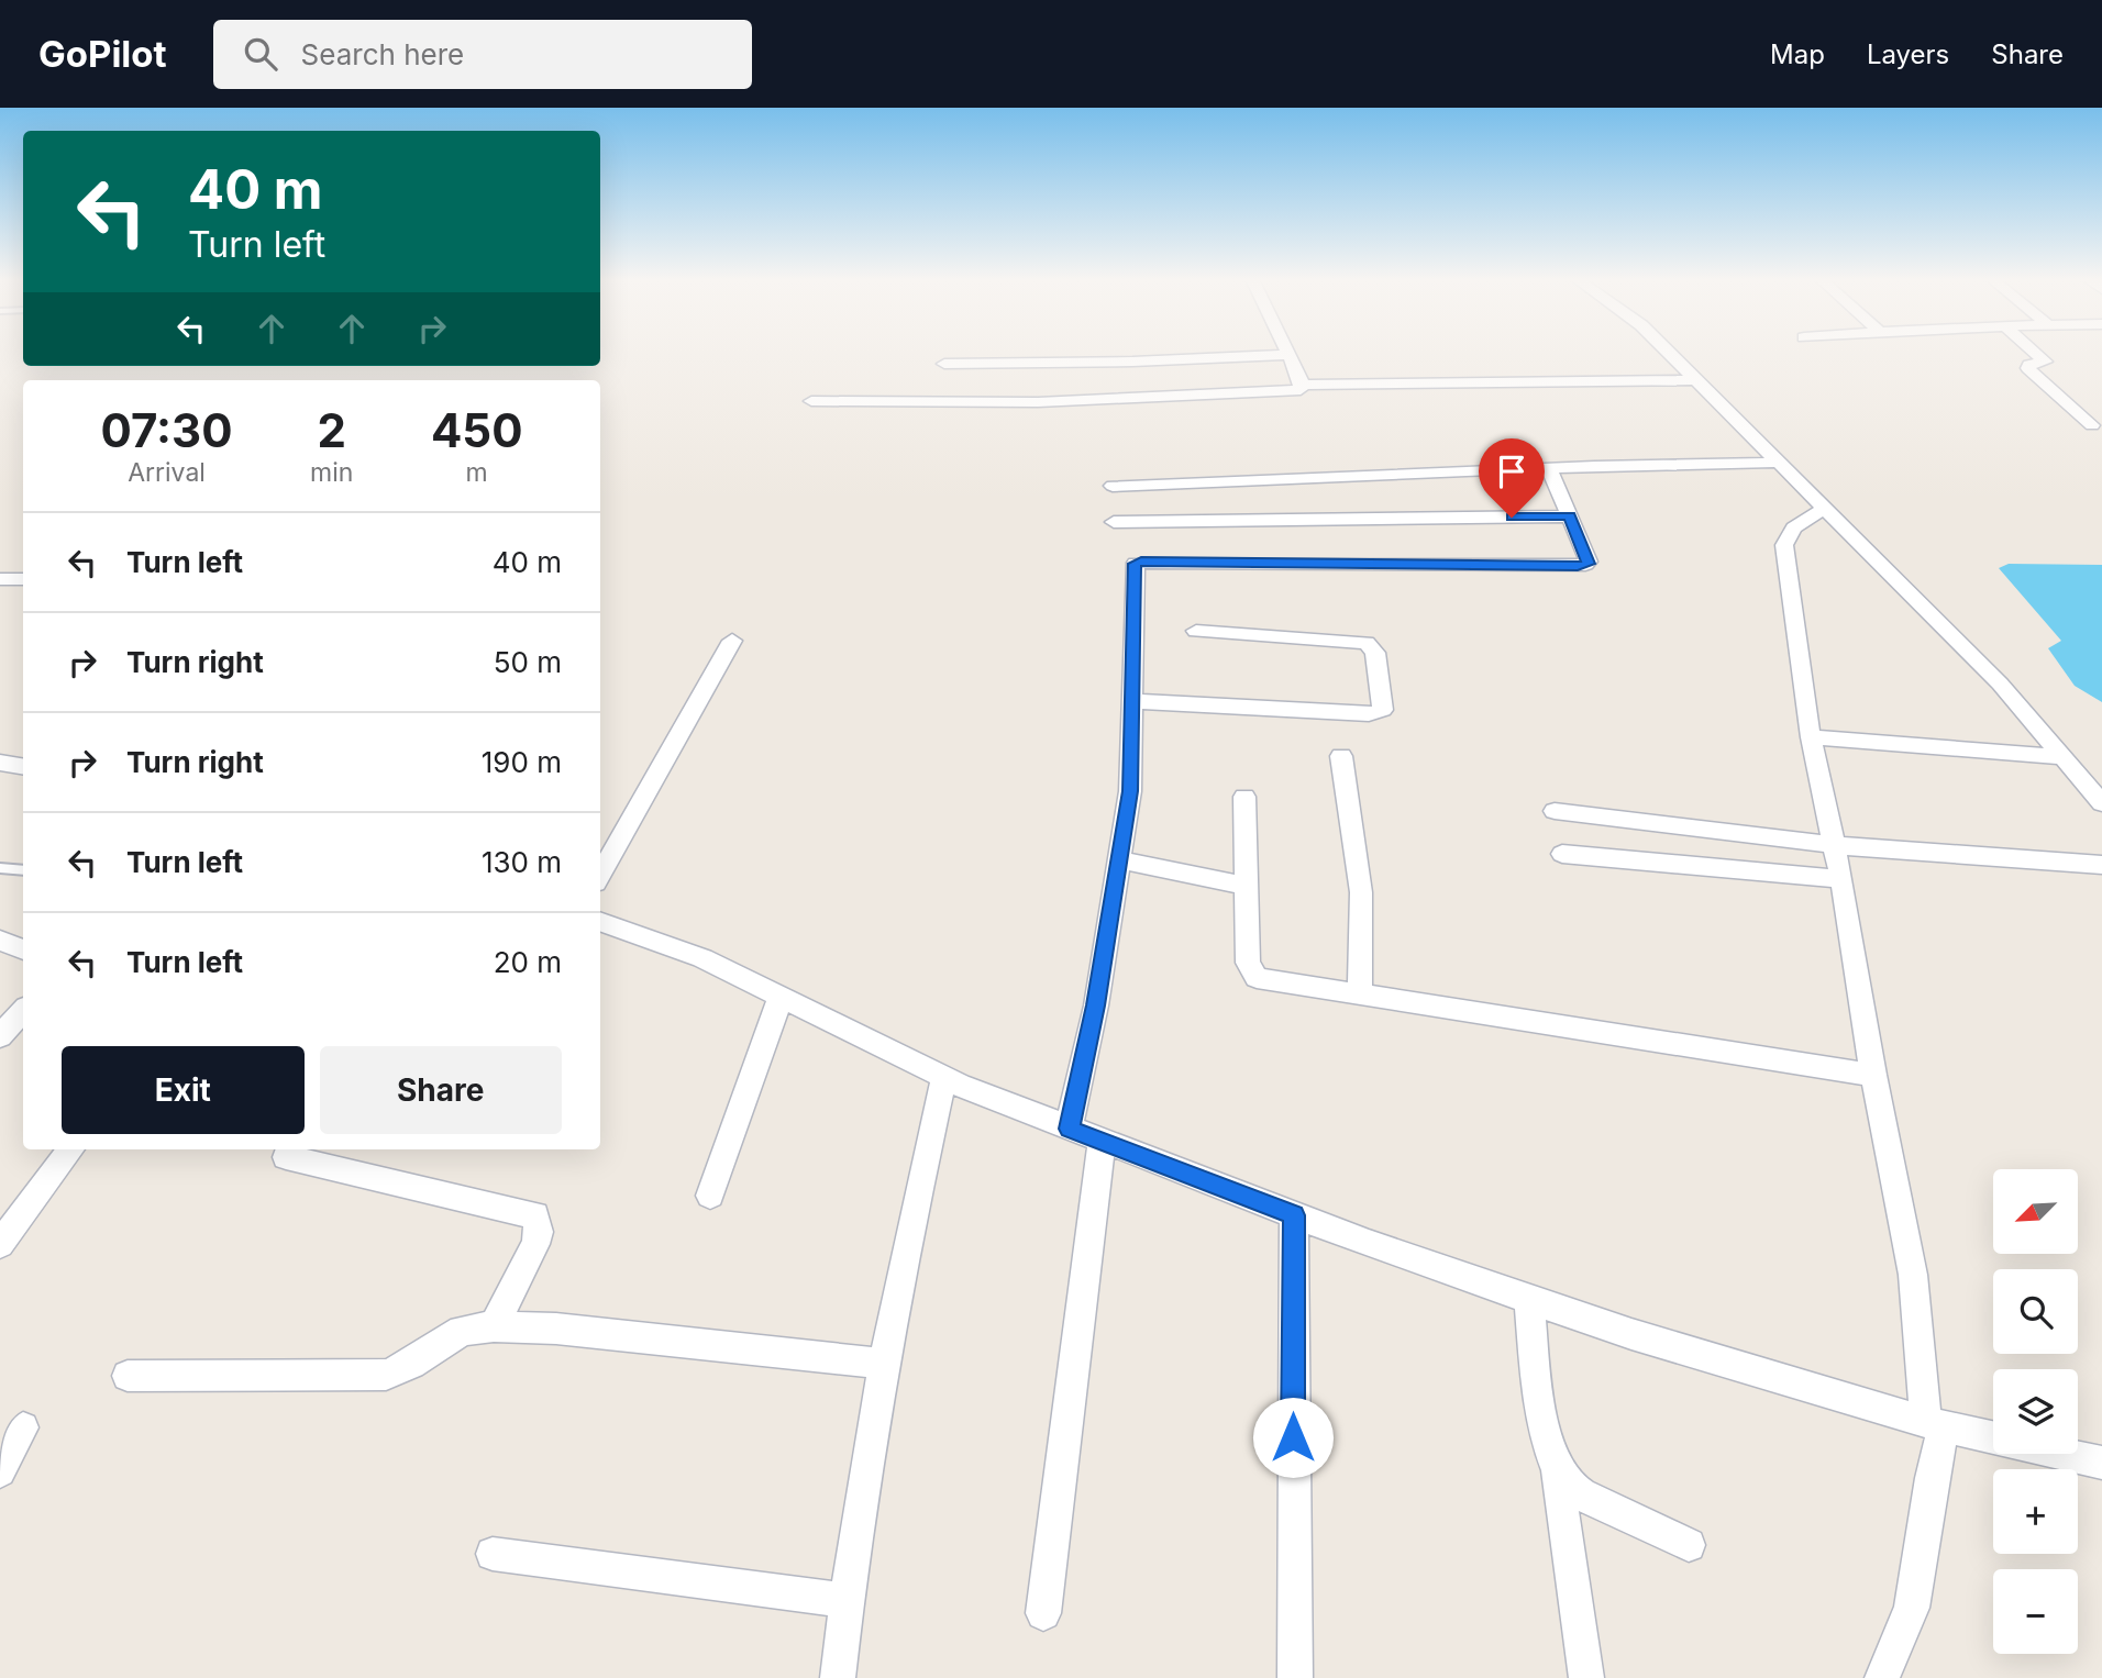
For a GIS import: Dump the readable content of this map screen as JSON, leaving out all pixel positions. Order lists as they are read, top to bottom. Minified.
{"north":"bottom left","page":{"header":"GoPilot","search":"Search here","nav":["Map","Layers","Share"],"turn":["40 m","Turn left"],"eta":["07:30","Arrival","2","min","450","m"],"list":[{"name":"Turn left","value":"40 m"},{"name":"Turn right","value":"50 m"},{"name":"Turn right","value":"190 m"},{"name":"Turn left","value":"130 m"},{"name":"Turn left","value":"20 m"}],"buttons":["Exit","Share"],"map_buttons":["+","−"]}}
